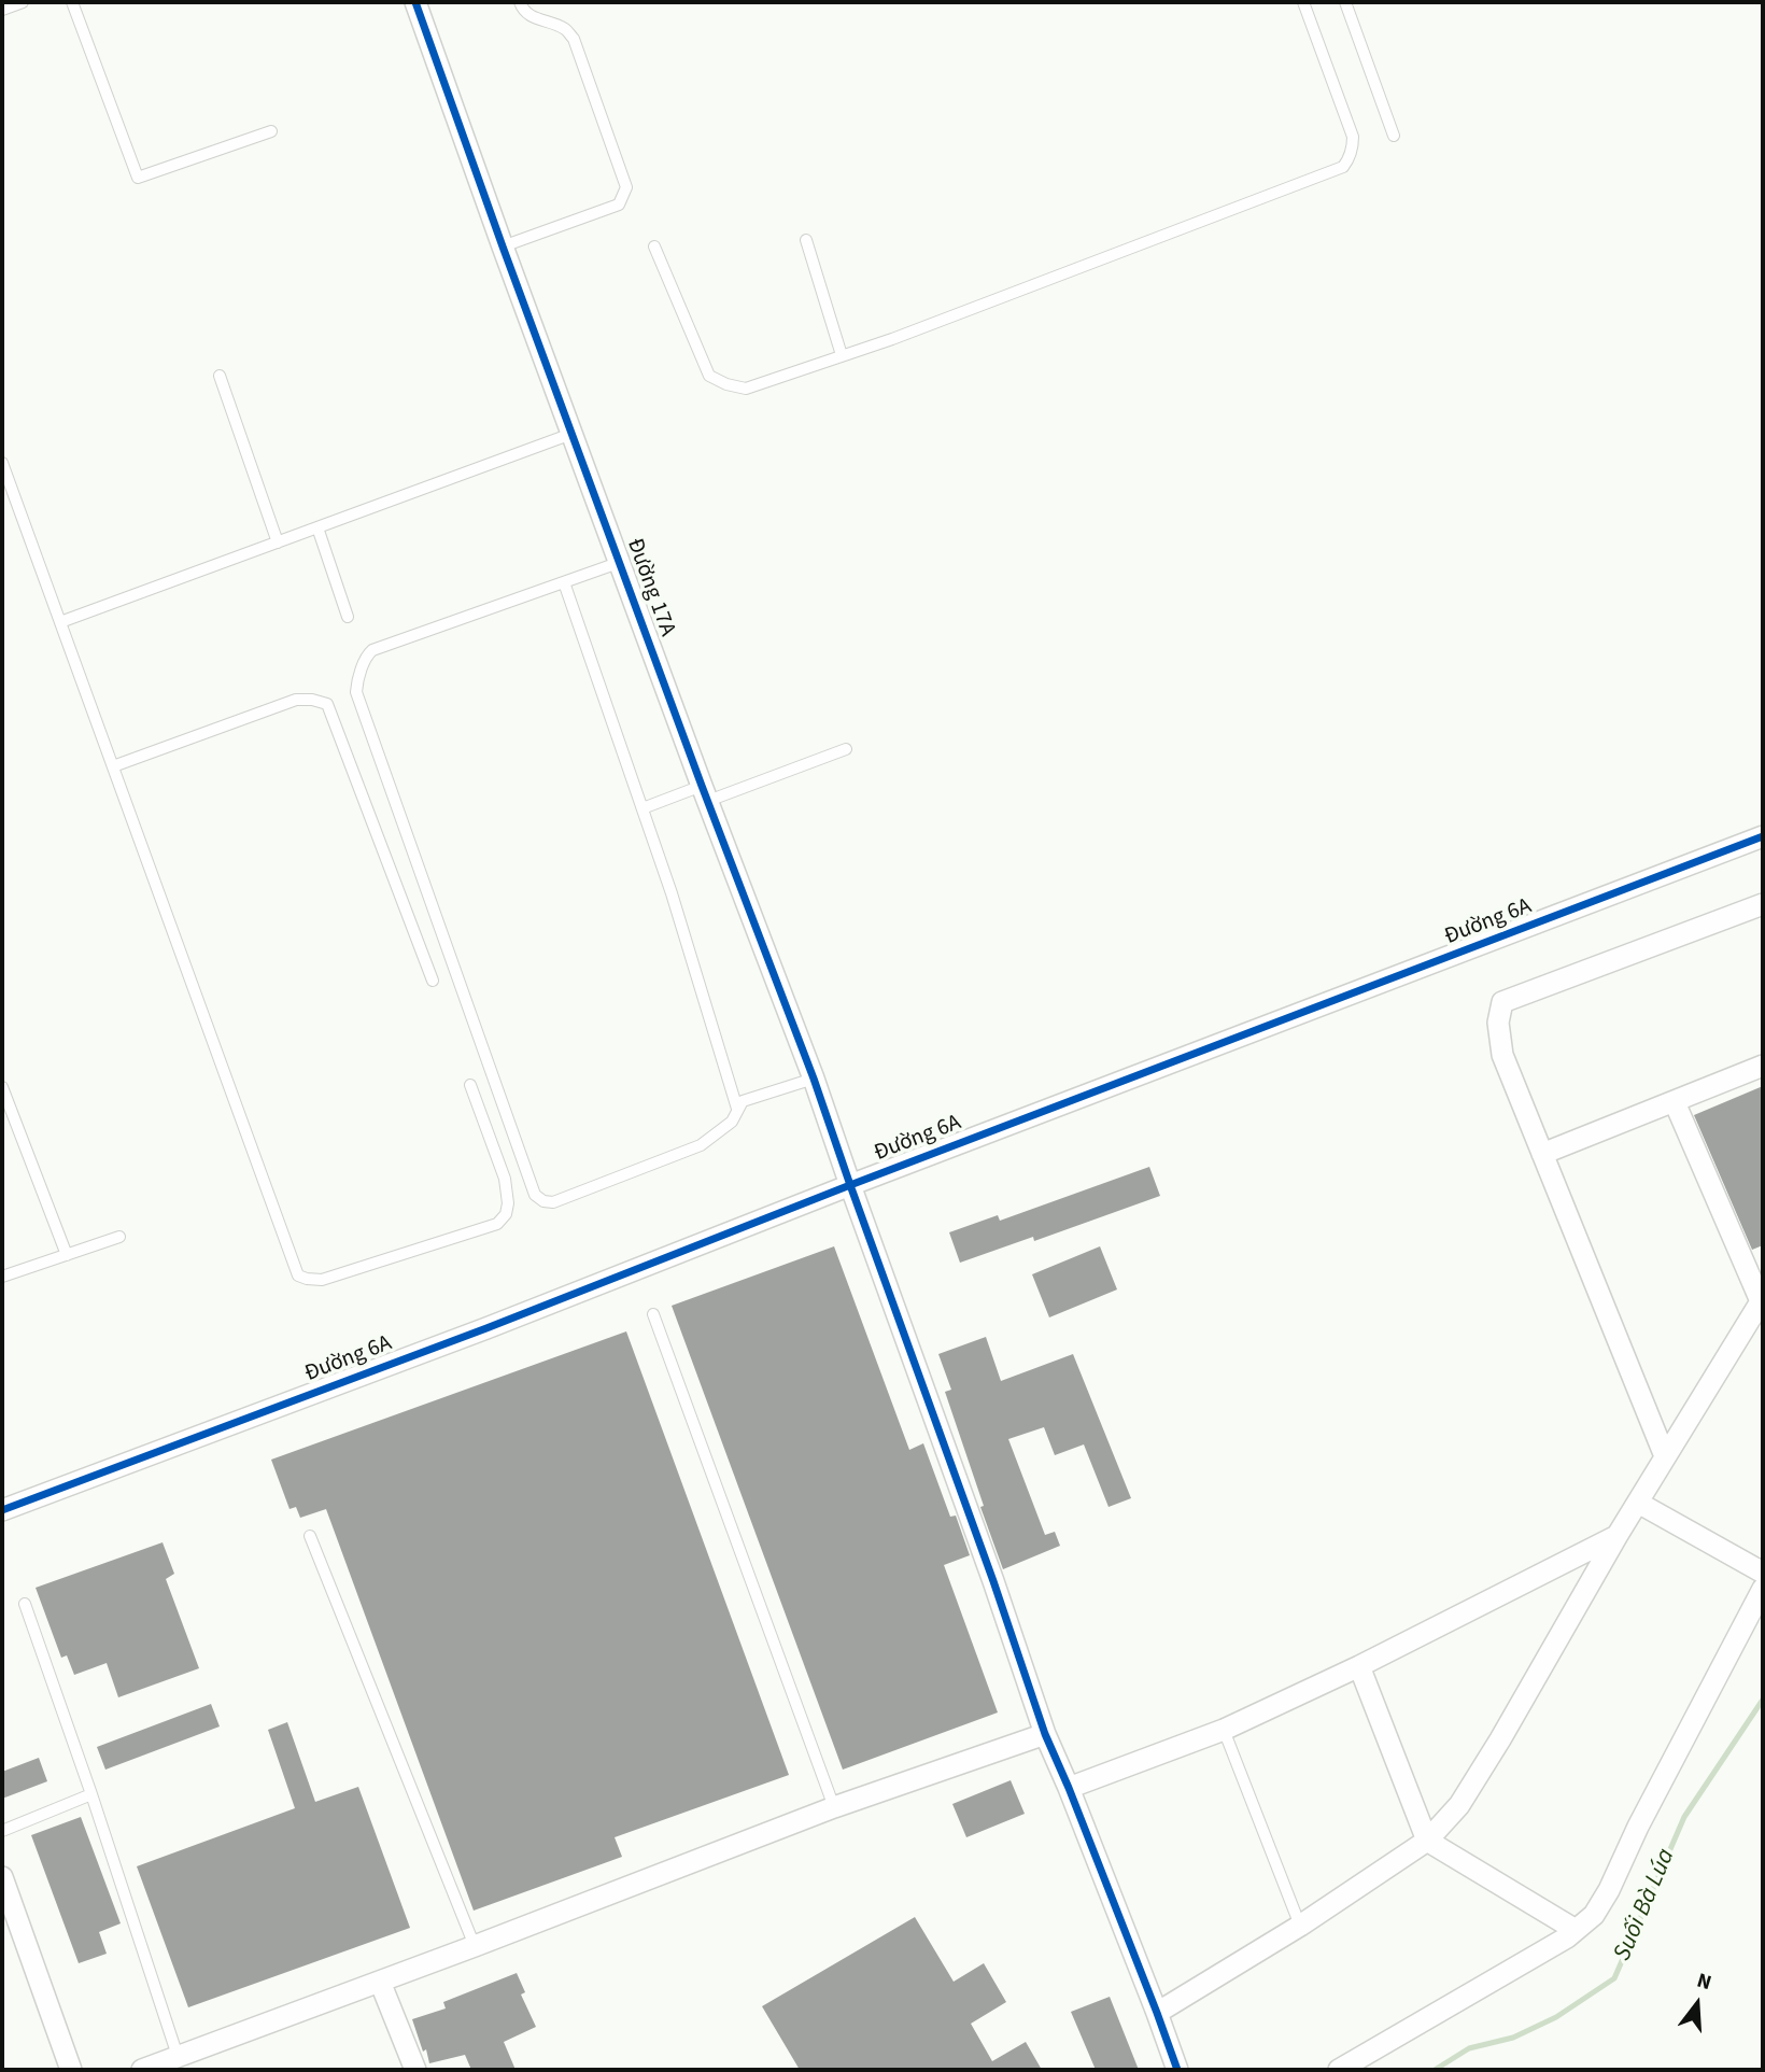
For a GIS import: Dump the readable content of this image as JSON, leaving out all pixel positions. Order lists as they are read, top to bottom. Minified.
{"streets":{"street":["Đường 17A","Đường 6A"]},"crossings":[["Đường 17A","Đường 6A"]],"water":["Suối Bà Lúa"],"north":"top"}
